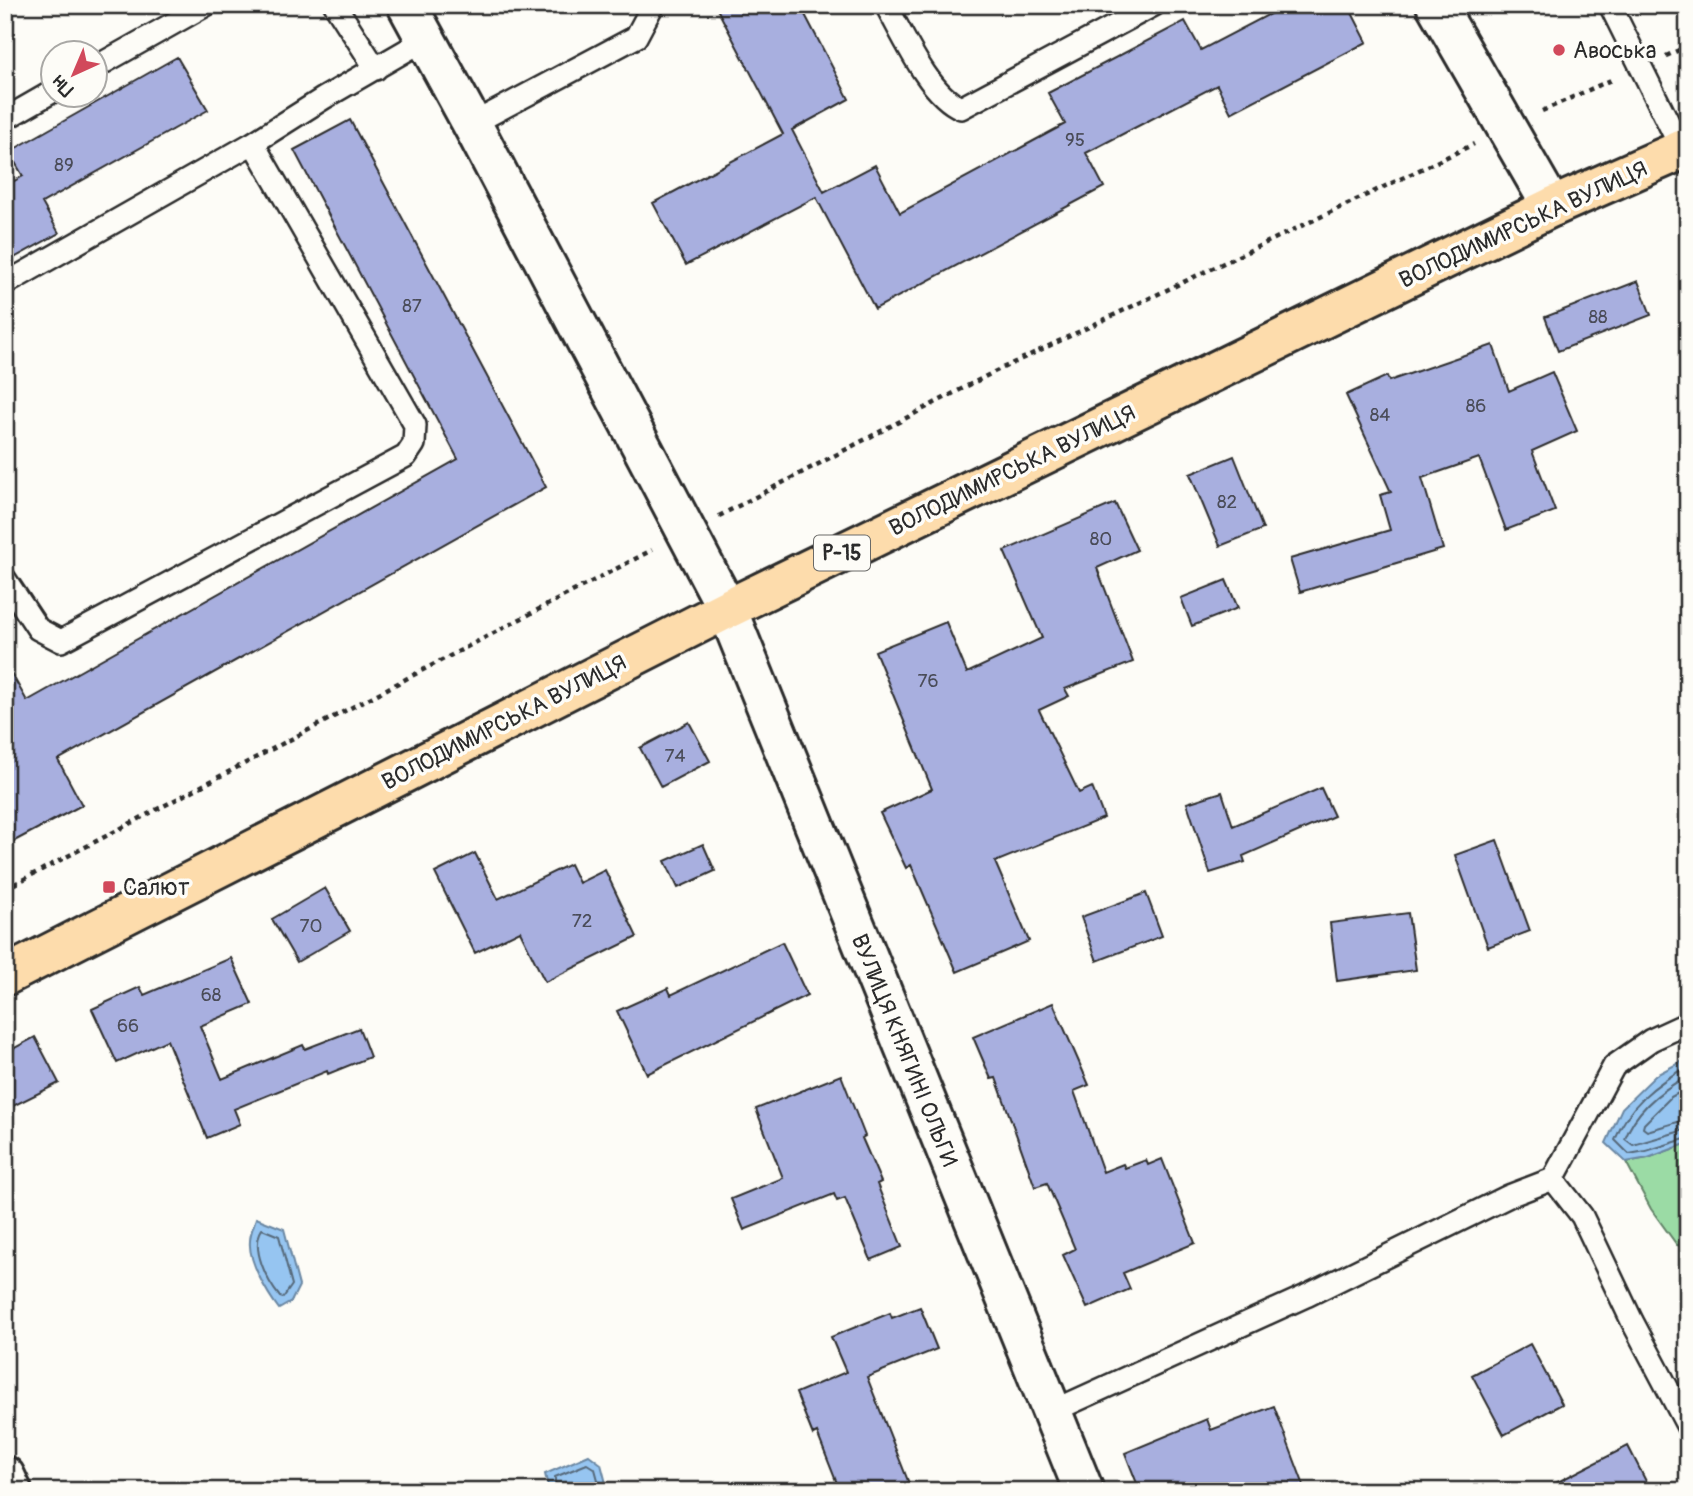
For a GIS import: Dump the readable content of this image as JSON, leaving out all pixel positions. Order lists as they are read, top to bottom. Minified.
{"streets":{"main road":["ВОЛОДИМИРСЬКА ВУЛИЦЯ","Р-15"],"street":["ВУЛИЦЯ КНЯГИНІ ОЛЬГИ"]},"crossings":[["ВОЛОДИМИРСЬКА ВУЛИЦЯ","ВУЛИЦЯ КНЯГИНІ ОЛЬГИ"]],"places":{"other":["Авоська"],"transit":["Салют"]},"house_numbers":["95","89","87","88","86","84","82","80","76","74","72","70","68","66"],"north":"bottom left"}
